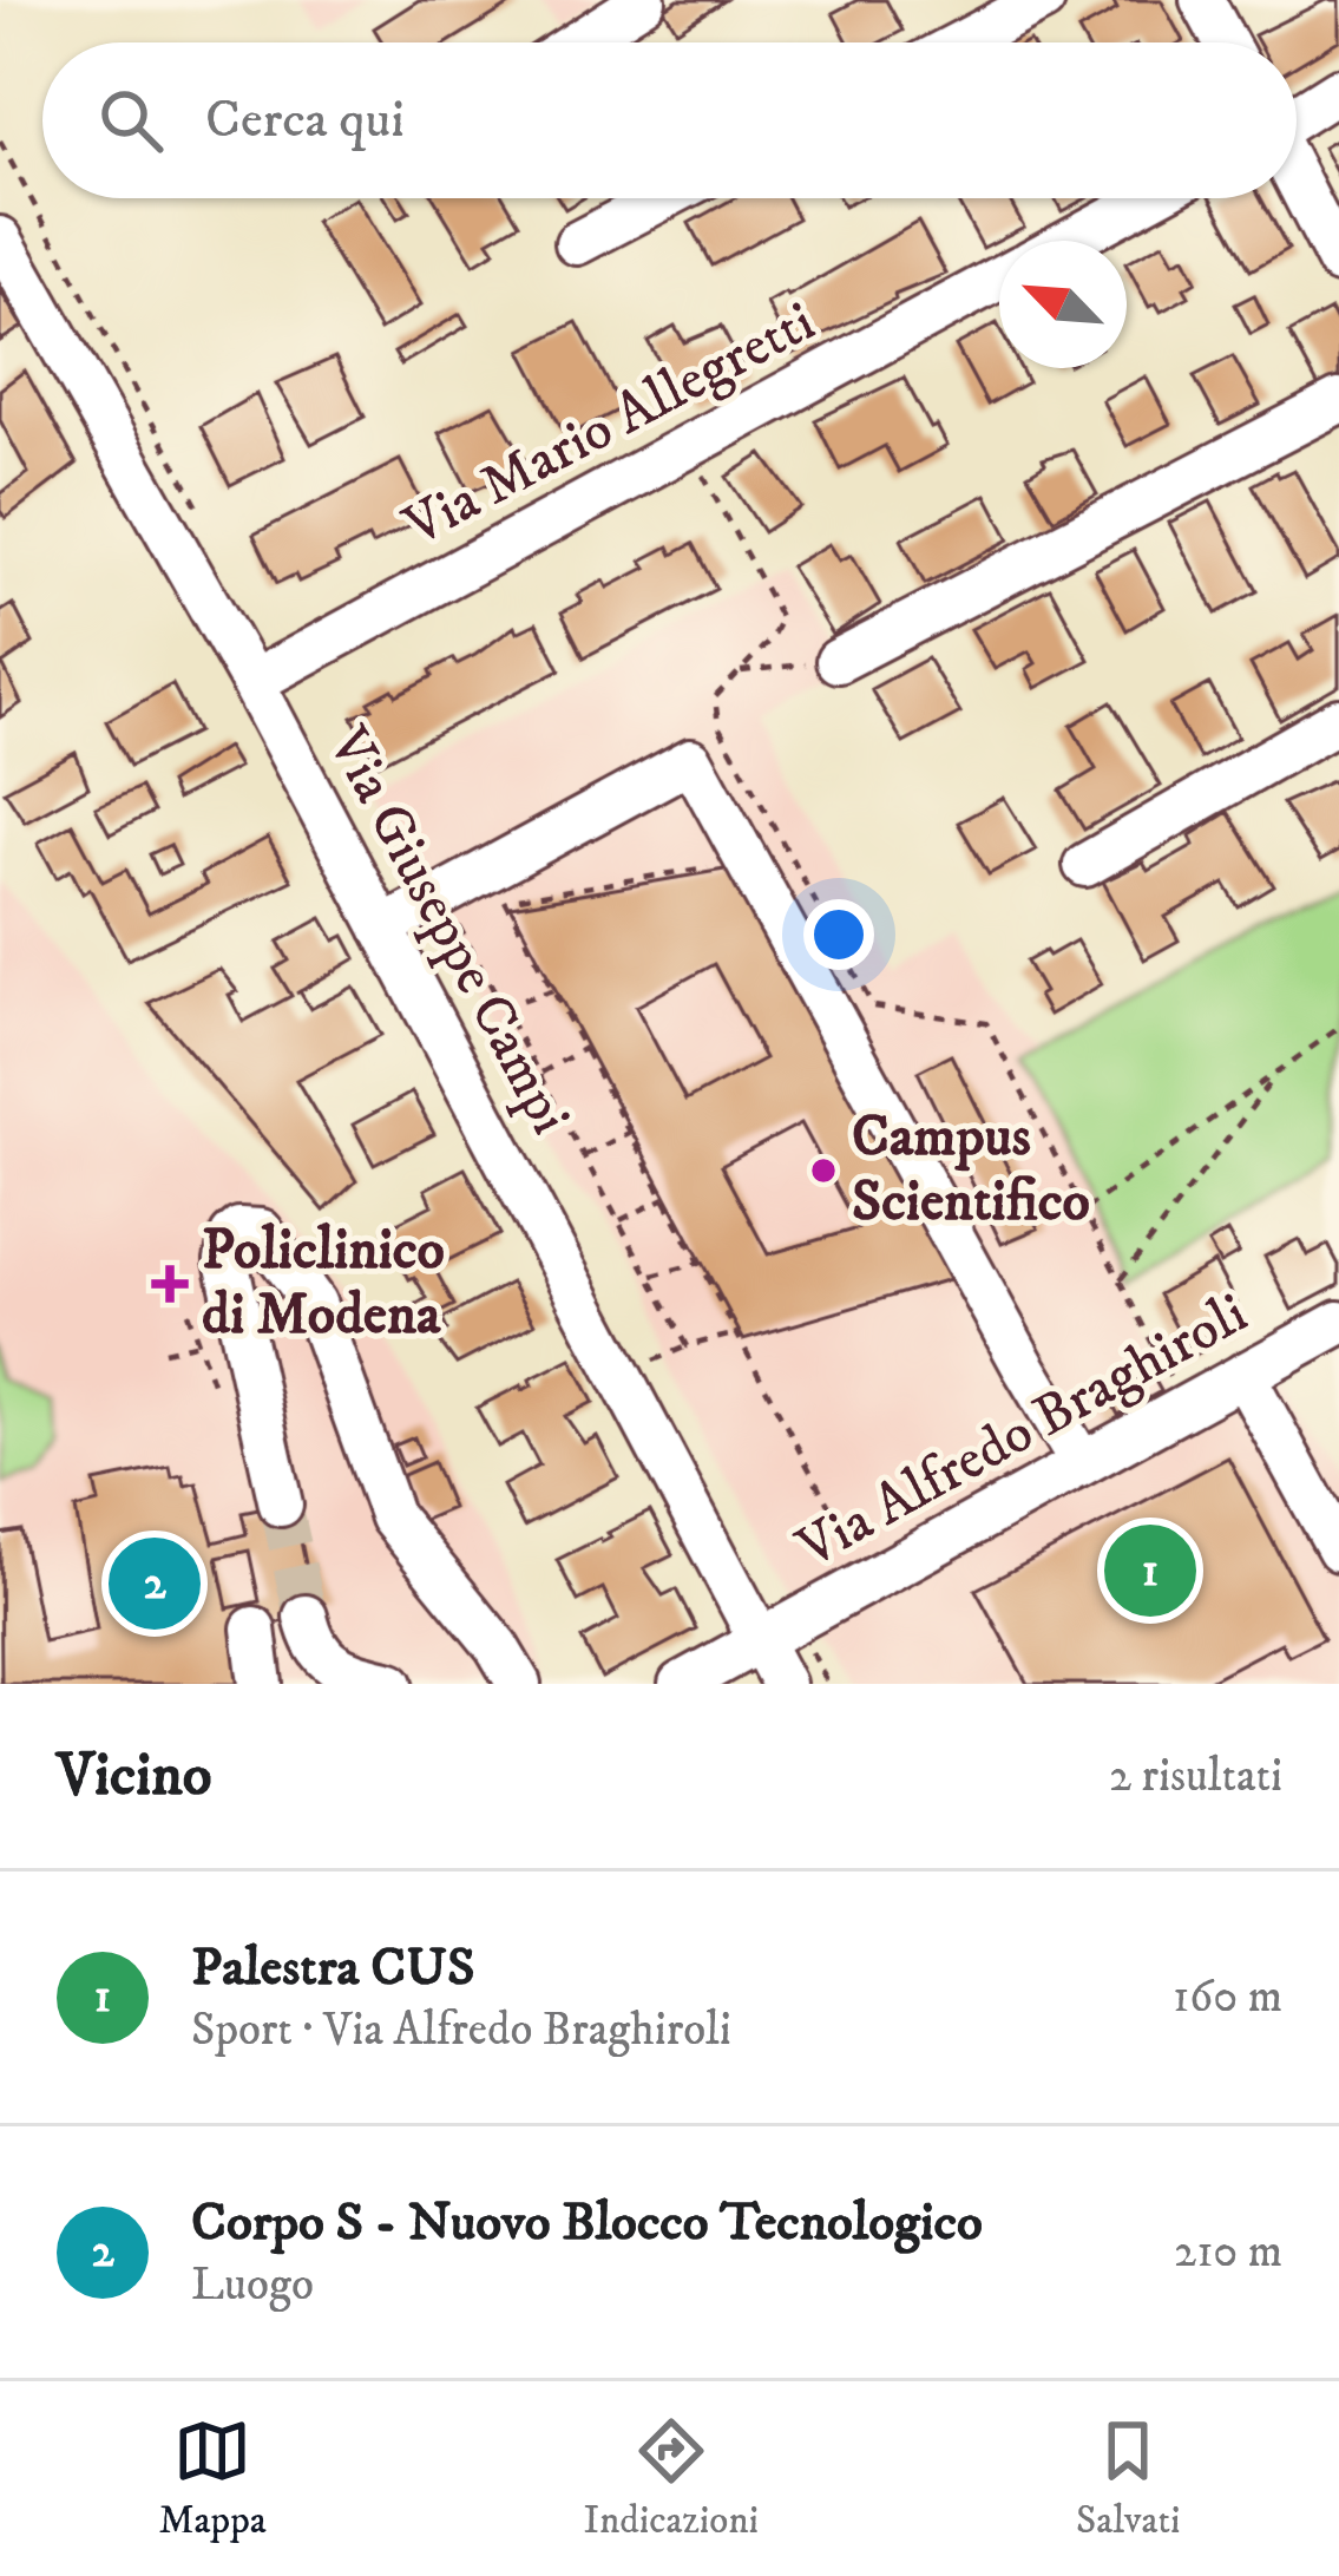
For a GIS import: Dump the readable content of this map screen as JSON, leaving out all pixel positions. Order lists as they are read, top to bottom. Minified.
{"streets":{"street":["Via Mario Allegretti","Via Giuseppe Campi","Via Alfredo Braghiroli"]},"crossings":[["Via Mario Allegretti","Via Giuseppe Campi"],["Via Giuseppe Campi","Via Alfredo Braghiroli"]],"places":{"other":["Campus Scientifico"],"health":["Policlinico di Modena"]},"north":"top left","page":{"search":"Cerca qui","pins":["1","2"],"heading":["Vicino","2 risultati"],"list":[{"mark":"1","name":"Palestra CUS","note":"Sport · Via Alfredo Braghiroli","value":"160 m"},{"mark":"2","name":"Corpo S - Nuovo Blocco Tecnologico","note":"Luogo","value":"210 m"}],"nav":["Mappa","Indicazioni","Salvati"]}}
